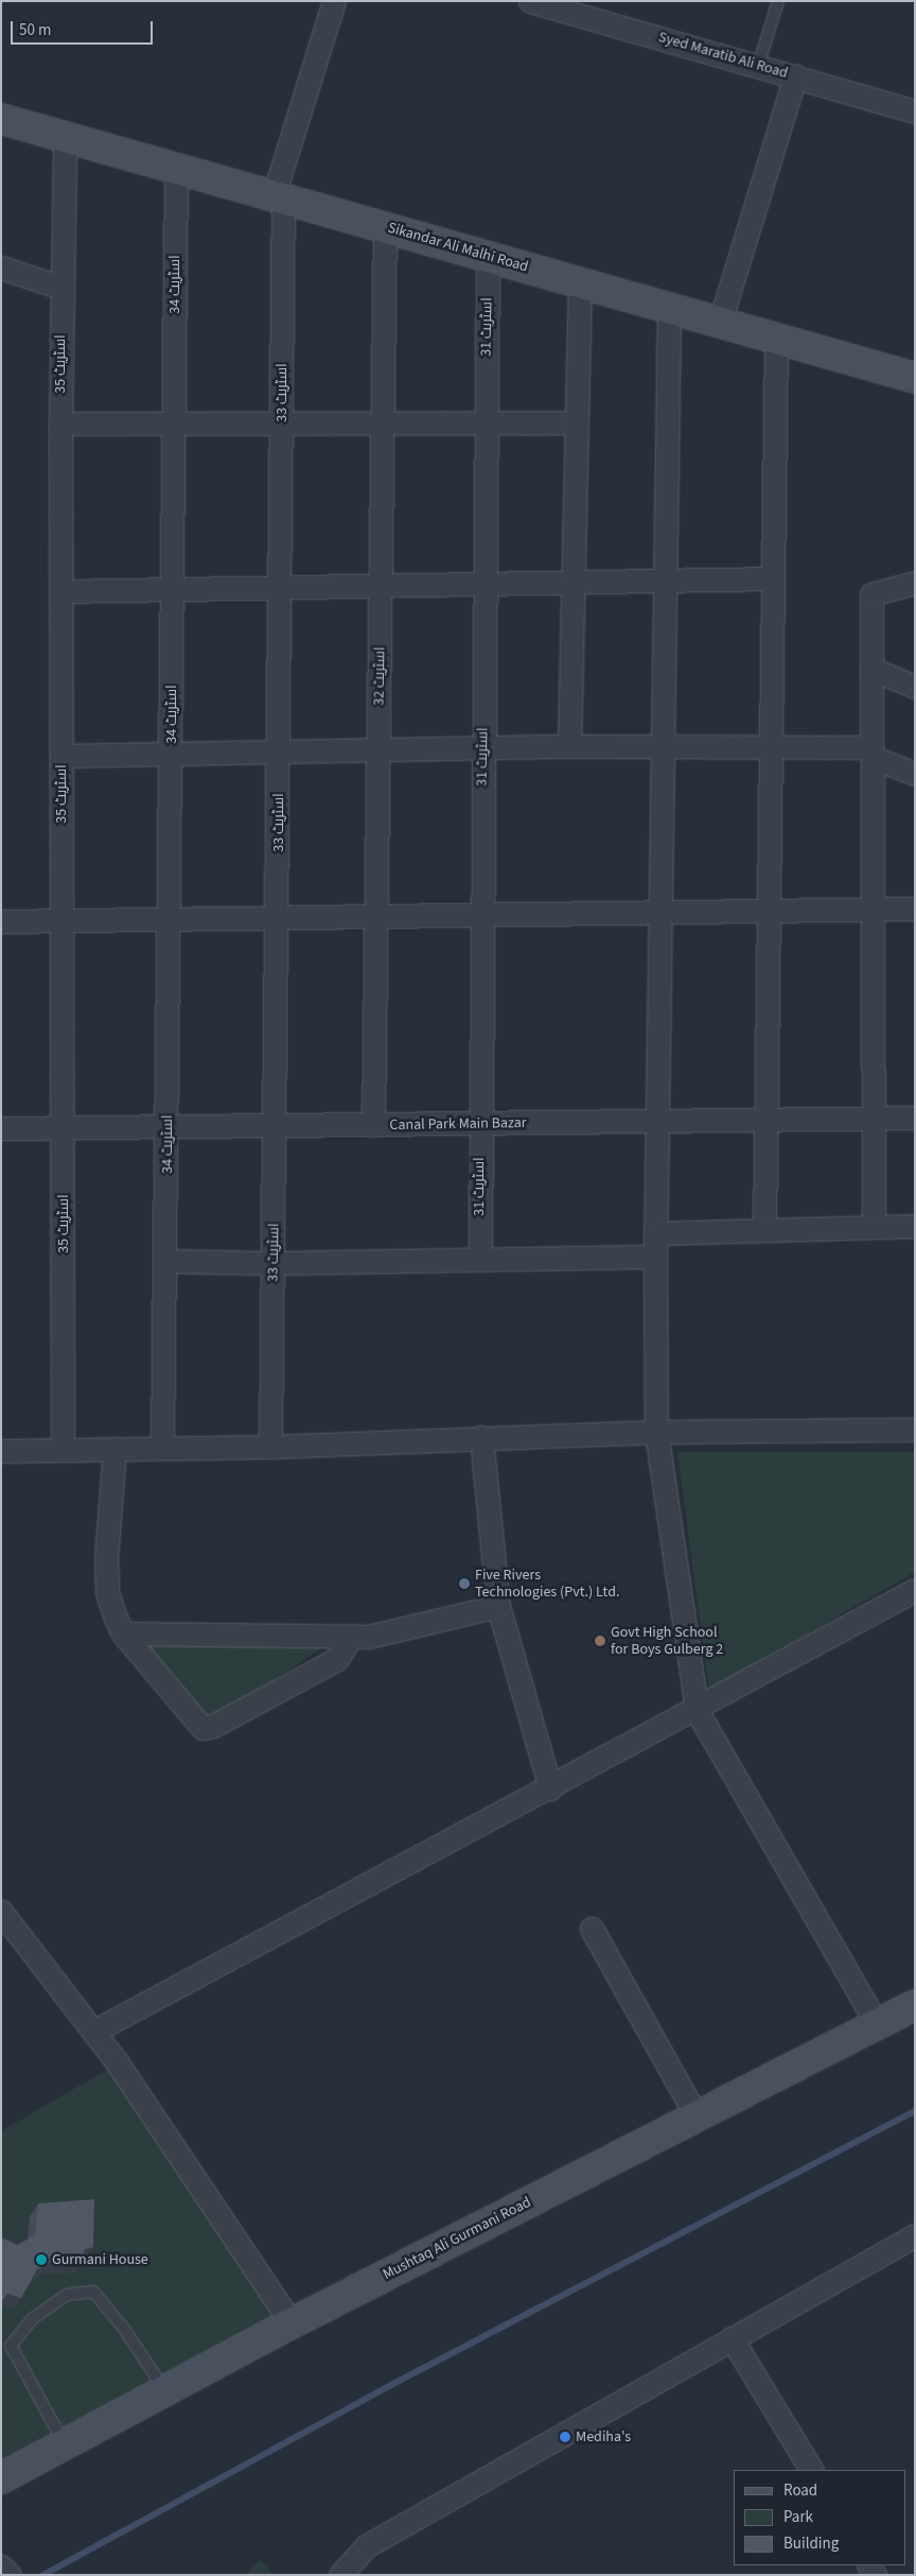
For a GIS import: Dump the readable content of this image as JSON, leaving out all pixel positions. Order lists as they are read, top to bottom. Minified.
{"streets":{"street":["Syed Maratib Ali Road","Sikandar Ali Malhi Road","اسٹریٹ 34","اسٹریٹ 31","اسٹریٹ 35","اسٹریٹ 33","اسٹریٹ 32","Canal Park Main Bazar","Mushtaq Ali Gurmani Road"]},"crossings":[["Sikandar Ali Malhi Road","اسٹریٹ 34"],["Sikandar Ali Malhi Road","اسٹریٹ 31"],["Sikandar Ali Malhi Road","اسٹریٹ 35"],["Sikandar Ali Malhi Road","اسٹریٹ 33"],["Sikandar Ali Malhi Road","اسٹریٹ 32"],["اسٹریٹ 34","Canal Park Main Bazar"],["اسٹریٹ 31","Canal Park Main Bazar"],["اسٹریٹ 35","Canal Park Main Bazar"],["اسٹریٹ 33","Canal Park Main Bazar"],["اسٹریٹ 32","Canal Park Main Bazar"]],"places":["Five Rivers Technologies (Pvt.) Ltd.","Govt High School for Boys Gulberg 2","Gurmani House","Mediha's"],"legend":["Road","Park","Building"],"scale_bar":"50 m"}
